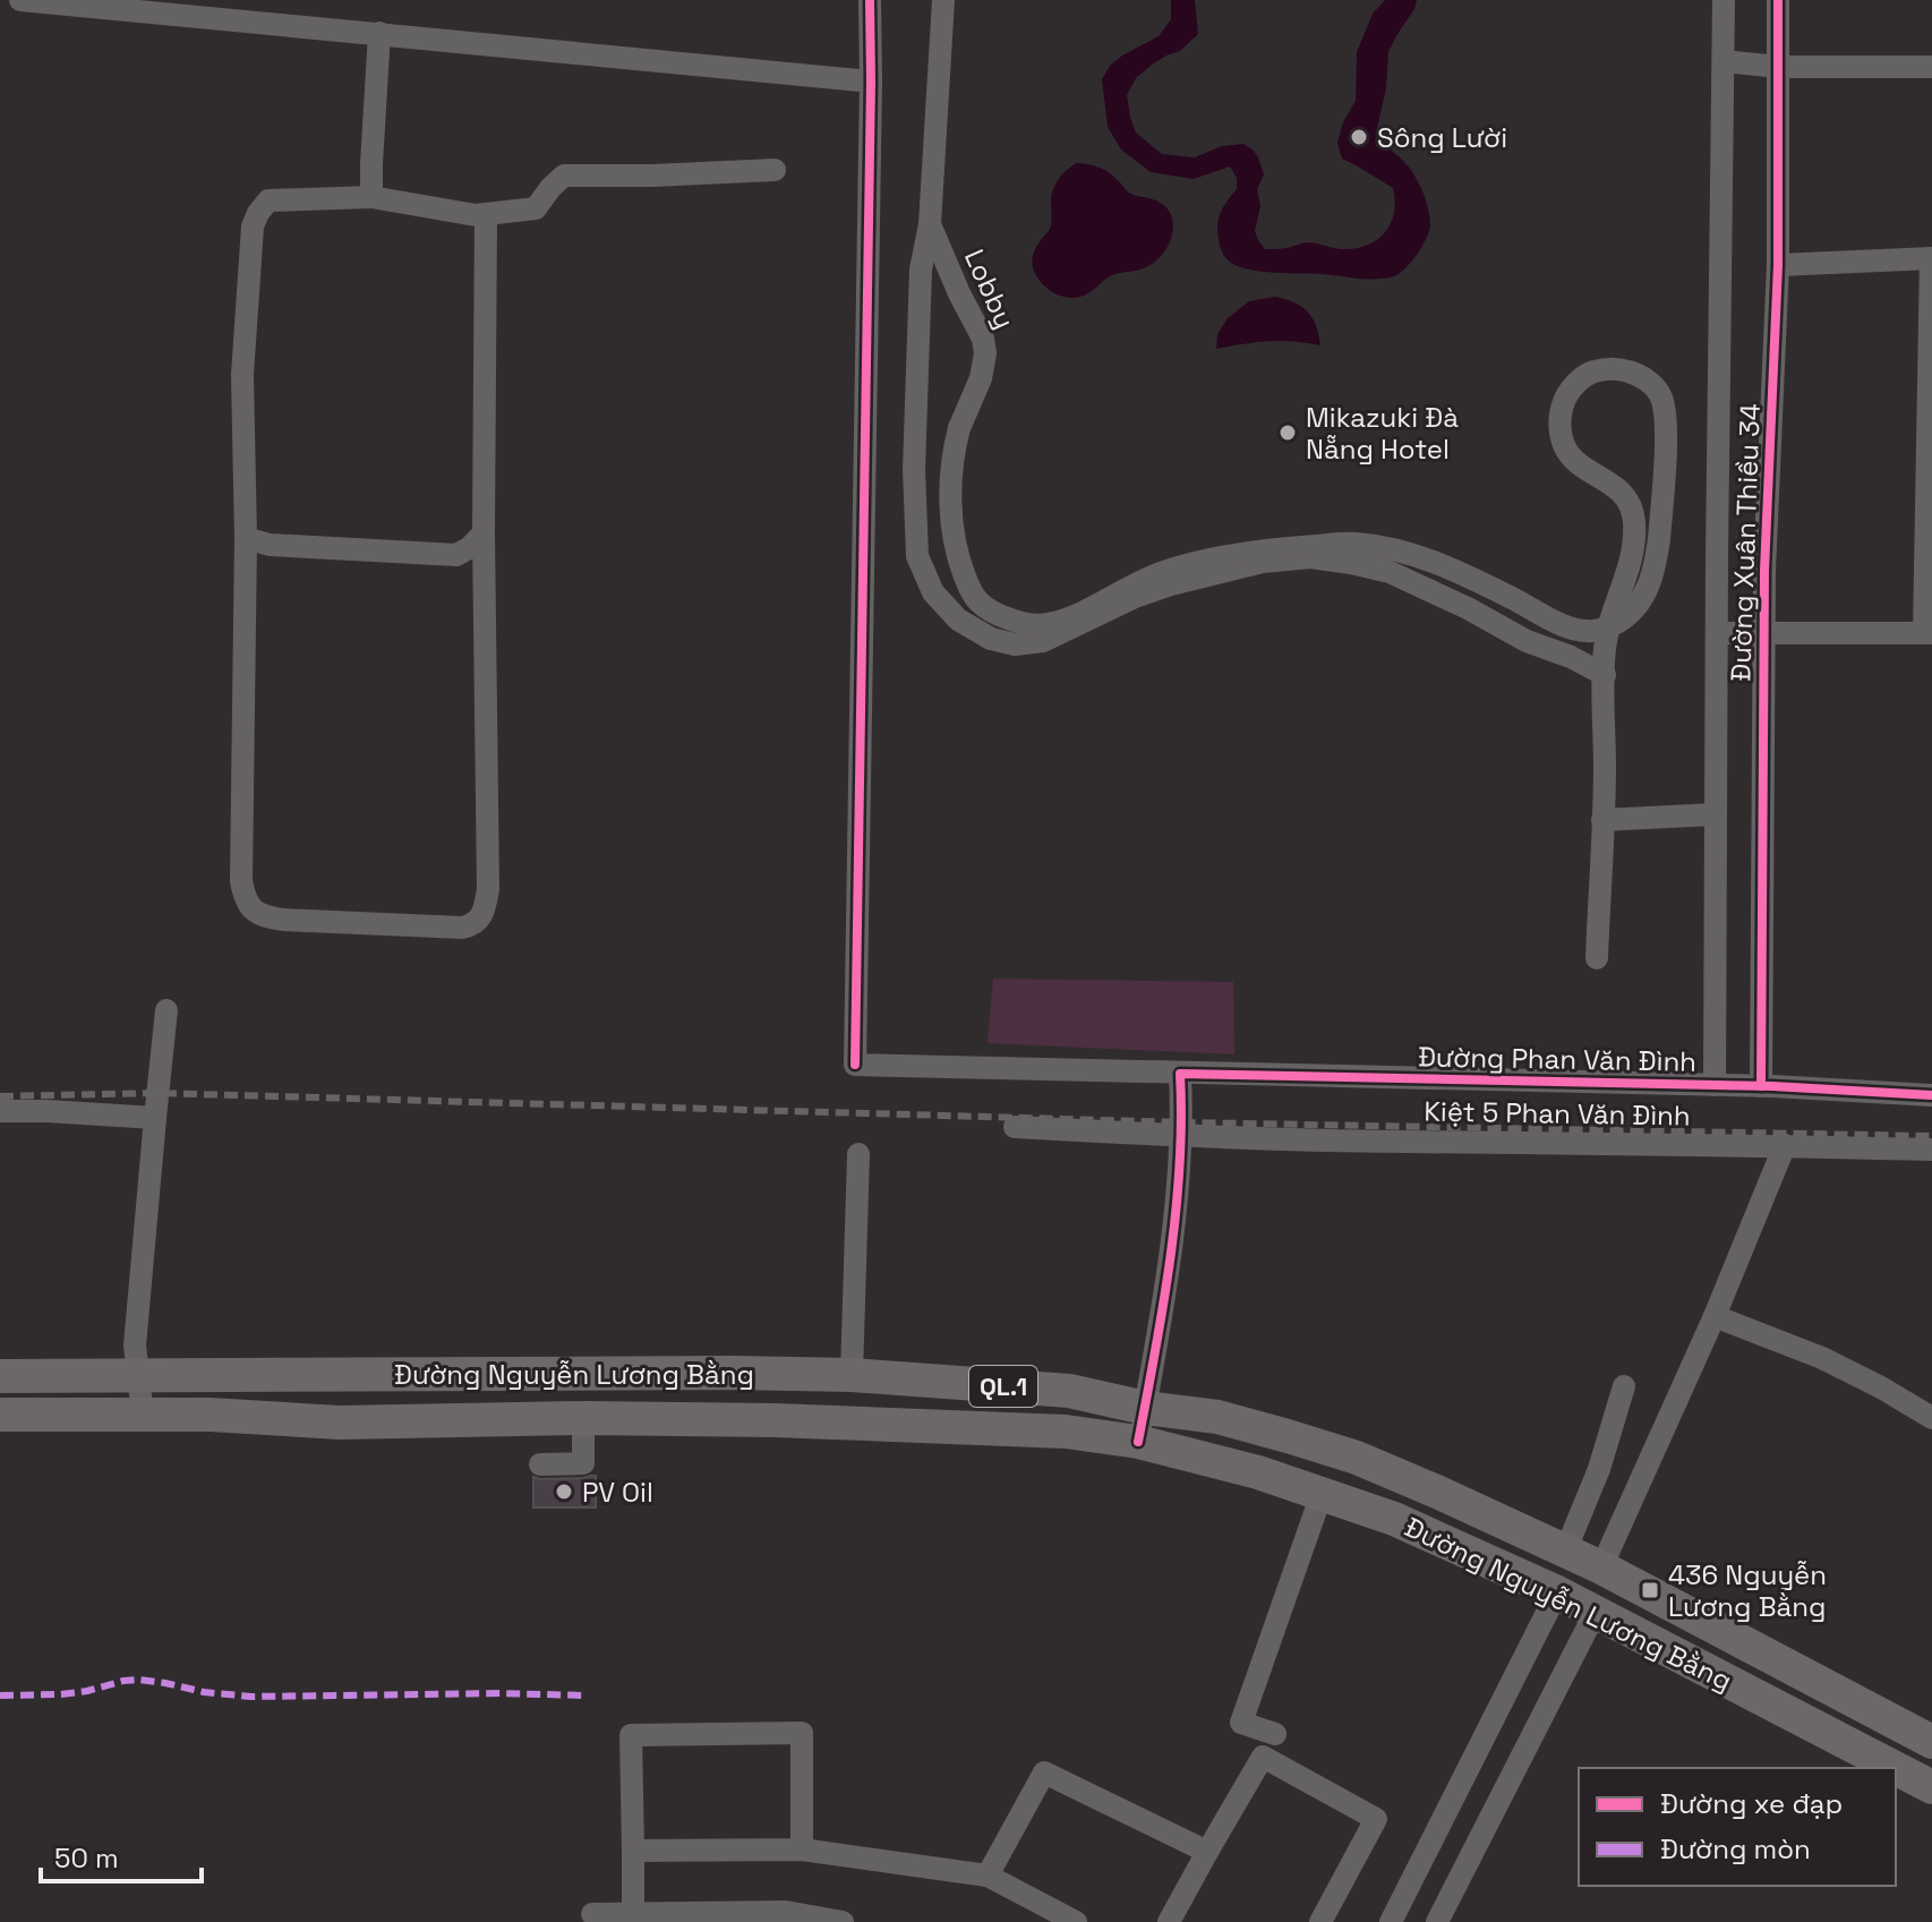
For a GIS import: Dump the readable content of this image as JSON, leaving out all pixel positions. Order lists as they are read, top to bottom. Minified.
{"streets":{"highway":["Đường Nguyễn Lương Bằng","QL.1"],"street":["Lobby","Đường Xuân Thiều 34","Đường Phan Văn Đình","Kiệt 5 Phan Văn Đình"]},"crossings":[["Đường Xuân Thiều 34","Đường Phan Văn Đình"],["Đường Nguyễn Lương Bằng","QL.1"]],"places":{"other":["Sông Lười","Mikazuki Đà Nẵng Hotel","PV Oil"],"transit":["436 Nguyễn Lương Bằng"]},"legend":["Đường xe đạp","Đường mòn"],"scale_bar":"50 m"}
